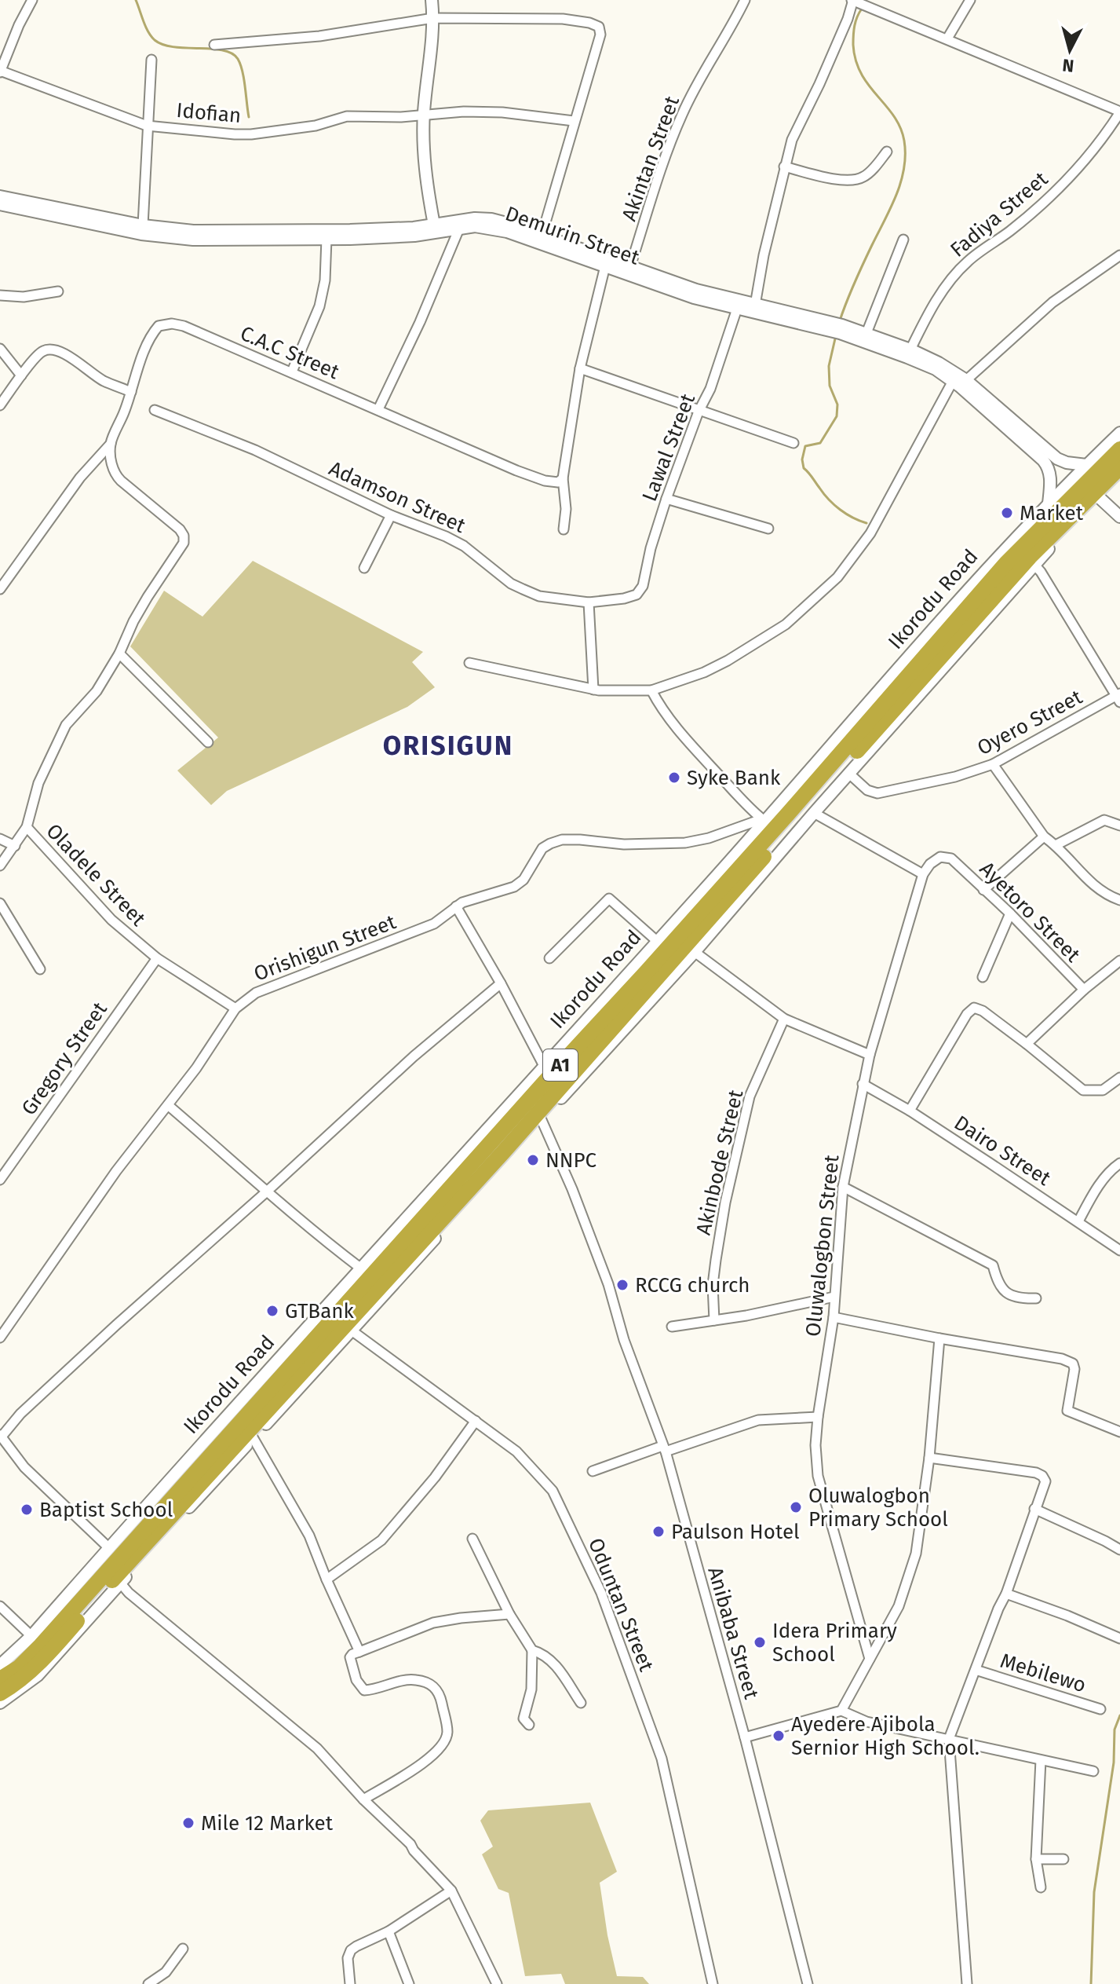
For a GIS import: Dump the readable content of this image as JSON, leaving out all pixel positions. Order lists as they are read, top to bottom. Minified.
{"streets":{"highway":["Ikorodu Road","A1"],"street":["Idofian","Akintan Street","Fadiya Street","Demurin Street","C.A.C Street","Lawal Street","Adamson Street","Oyero Street","Oladele Street","Ayetoro Street","Orishigun Street","Gregory Street","Dairo Street","Akinbode Street","Oluwalogbon Street","Oduntan Street","Anibaba Street","Mebilewo"]},"crossings":[["Akintan Street","Demurin Street"],["Fadiya Street","Demurin Street"],["Demurin Street","Lawal Street"],["Demurin Street","Ikorodu Road"],["Lawal Street","Adamson Street"],["Ikorodu Road","Orishigun Street"],["Oladele Street","Orishigun Street"],["Oladele Street","Gregory Street"],["Ayetoro Street","Oluwalogbon Street"],["A1","Oduntan Street"],["Dairo Street","Oluwalogbon Street"]],"districts":["ORISIGUN"],"places":["Market","Syke Bank","NNPC","RCCG church","GTBank","Oluwalogbon Primary School","Baptist School","Paulson Hotel","Idera Primary School","Ayedere Ajibola Sernior High School.","Mile 12 Market"],"north":"bottom"}
